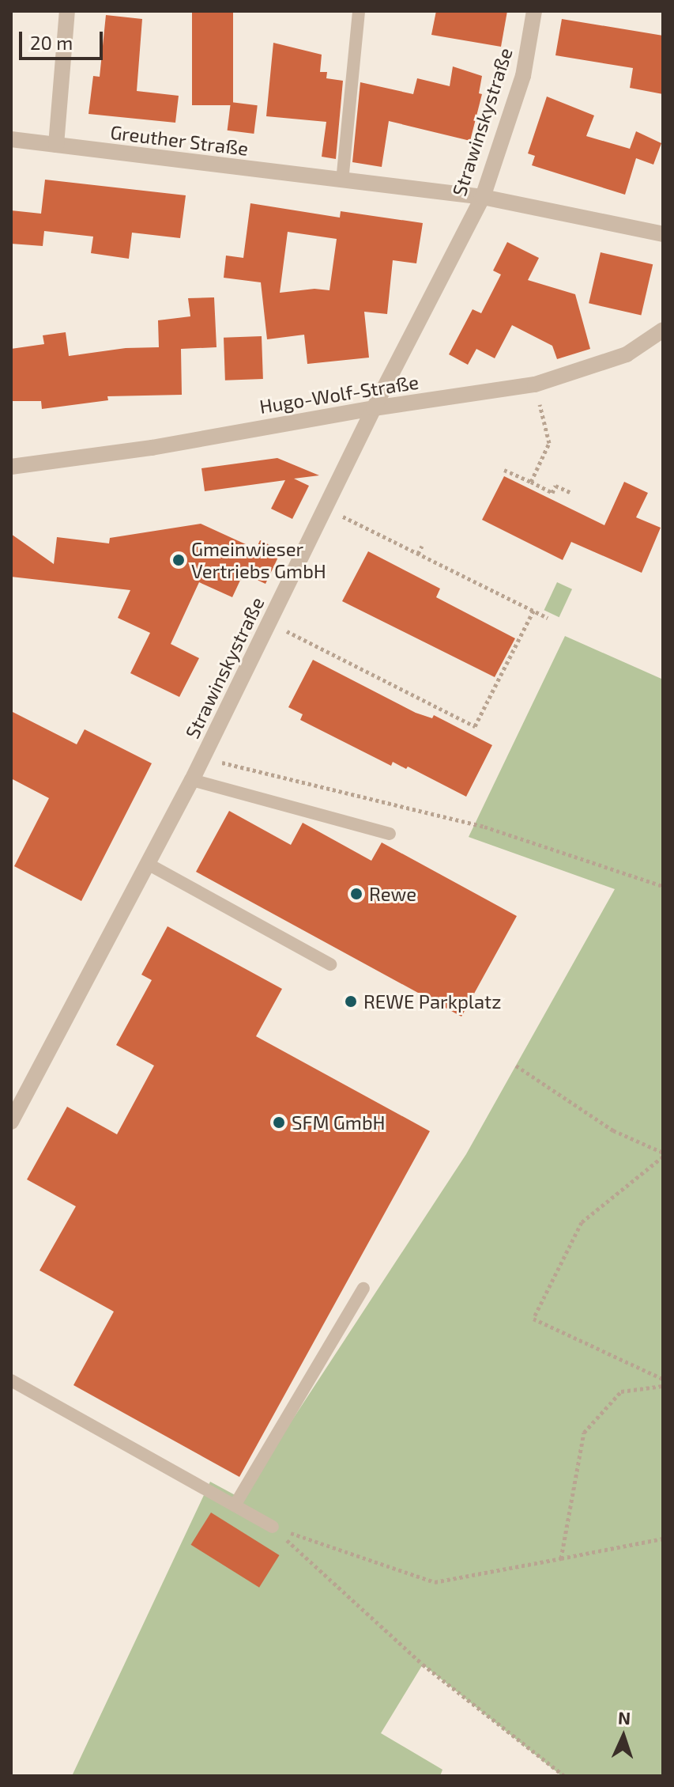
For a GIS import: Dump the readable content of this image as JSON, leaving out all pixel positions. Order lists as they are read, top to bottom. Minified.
{"streets":{"street":["Strawinskystraße","Greuther Straße","Hugo-Wolf-Straße"]},"crossings":[["Strawinskystraße","Greuther Straße"],["Strawinskystraße","Hugo-Wolf-Straße"]],"places":["Gmeinwieser Vertriebs GmbH","Rewe","REWE Parkplatz","SFM GmbH"],"scale_bar":"20 m","north":"top"}
